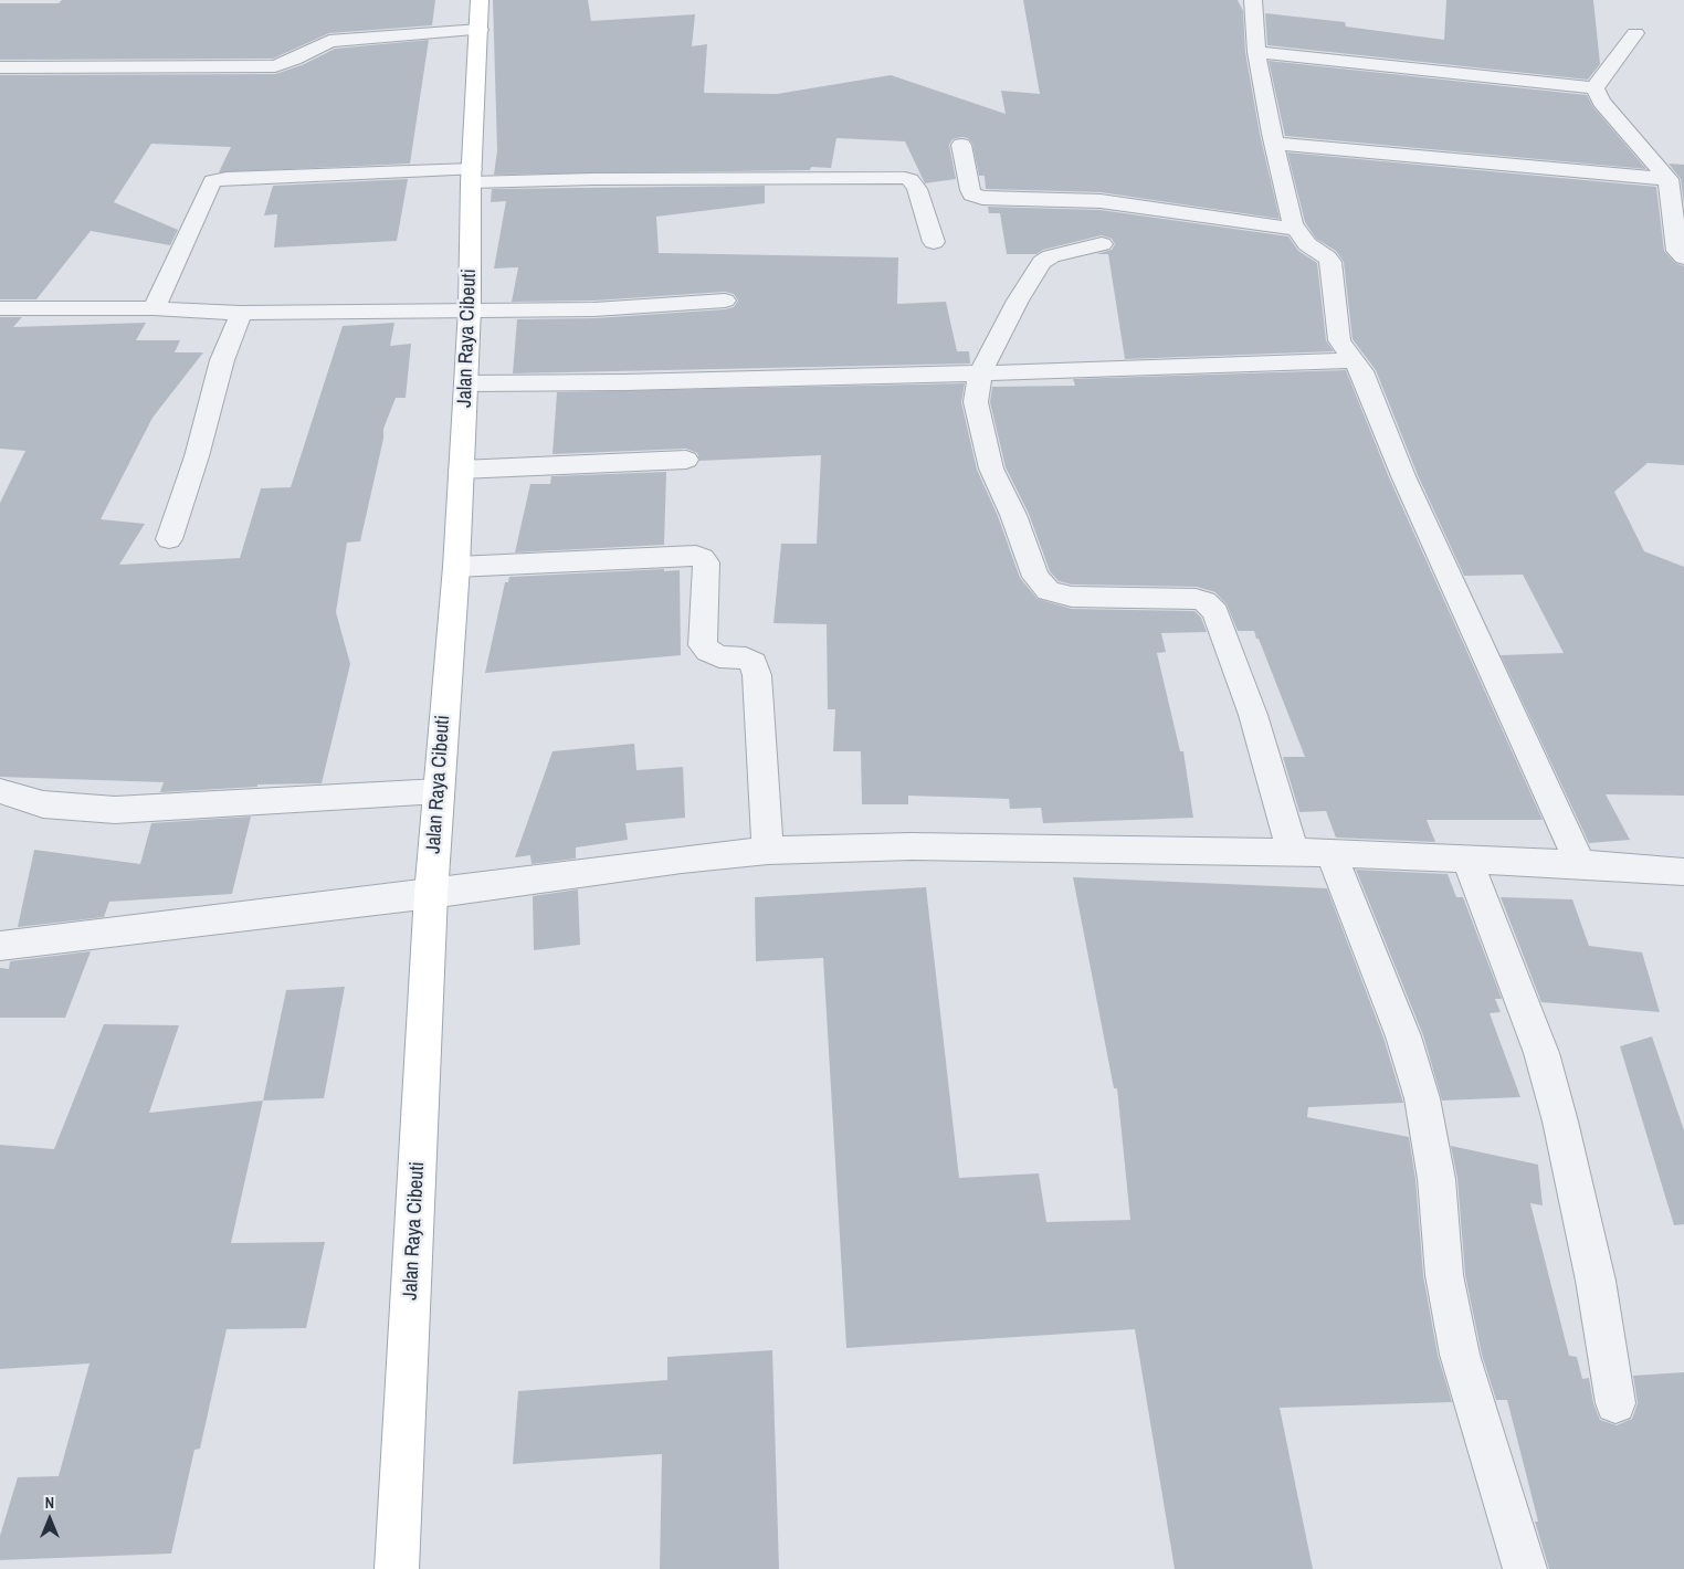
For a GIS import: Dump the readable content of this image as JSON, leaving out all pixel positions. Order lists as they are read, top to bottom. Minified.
{"streets":{"main road":["Jalan Raya Cibeuti"]},"north":"top"}
